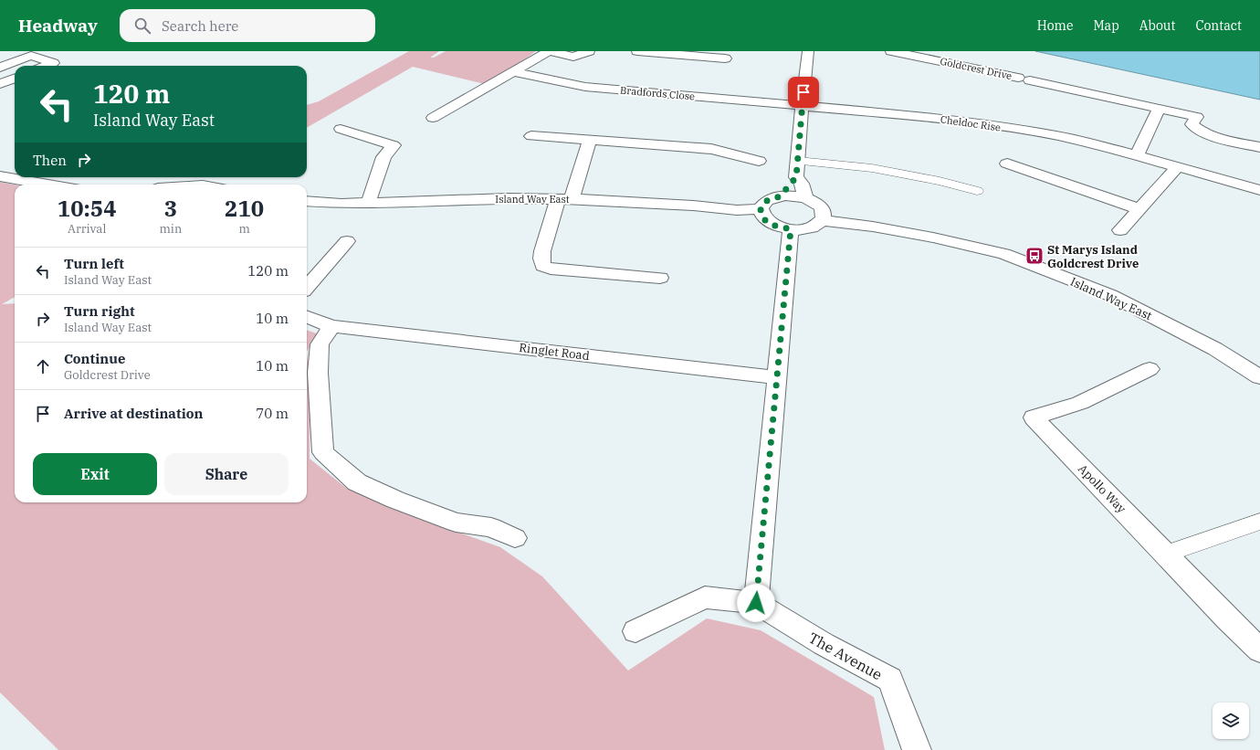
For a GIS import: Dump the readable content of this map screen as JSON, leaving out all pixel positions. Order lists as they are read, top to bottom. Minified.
{"streets":{"street":["Goldcrest Drive","Bradfords Close","Cheldoc Rise","Island Way East","Ringlet Road","Apollo Way","The Avenue"]},"crossings":[["Bradfords Close","Cheldoc Rise"]],"places":{"bus stop":["St Marys Island Goldcrest Drive"]},"page":{"header":"Headway","search":"Search here","nav":["Home","Map","About","Contact"],"turn":["120 m","Island Way East"],"then":"Then","eta":["10:54","Arrival","3","min","210","m"],"list":[{"name":"Turn left","note":"Island Way East","value":"120 m"},{"name":"Turn right","note":"Island Way East","value":"10 m"},{"name":"Continue","note":"Goldcrest Drive","value":"10 m"},{"name":"Arrive at destination","value":"70 m"}],"buttons":["Exit","Share"]}}
